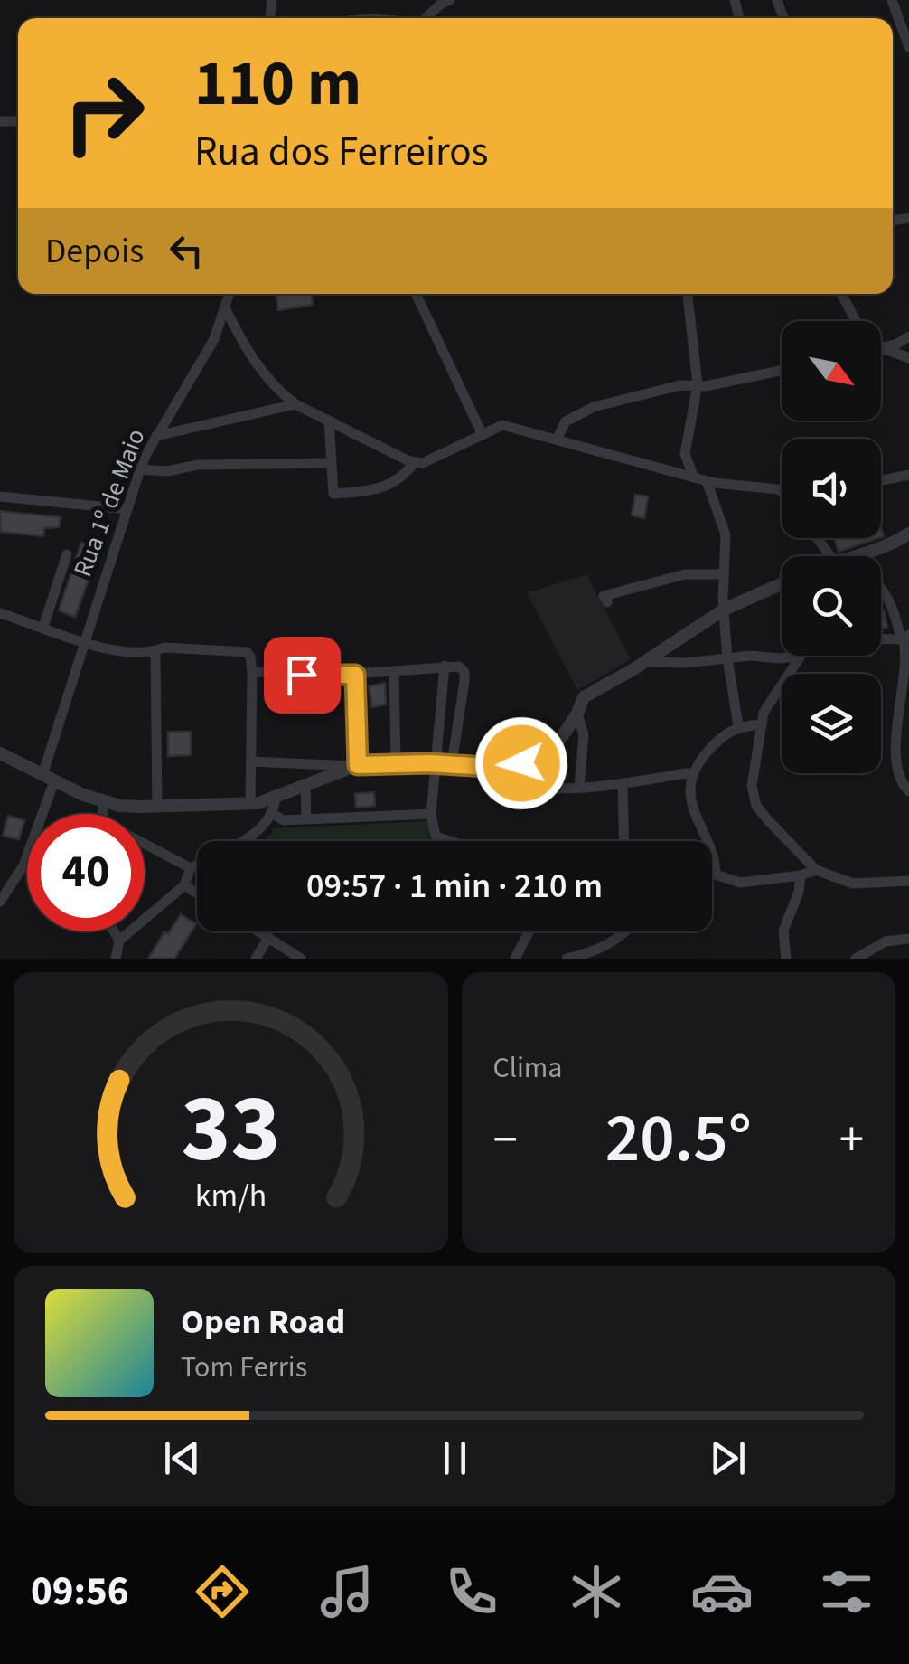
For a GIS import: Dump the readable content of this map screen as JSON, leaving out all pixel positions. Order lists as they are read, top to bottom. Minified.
{"streets":{"street":["Rua 1º de Maio"]},"north":"bottom right","page":{"turn":["110 m","Rua dos Ferreiros"],"then":"Depois","limit":"40","trip":"09:57 · 1 min · 210 m","tile":"Clima","heat":["−","20.5°","+"],"song":["Open Road","Tom Ferris"],"tabs":"09:56","gauge":["33","km/h"]}}
